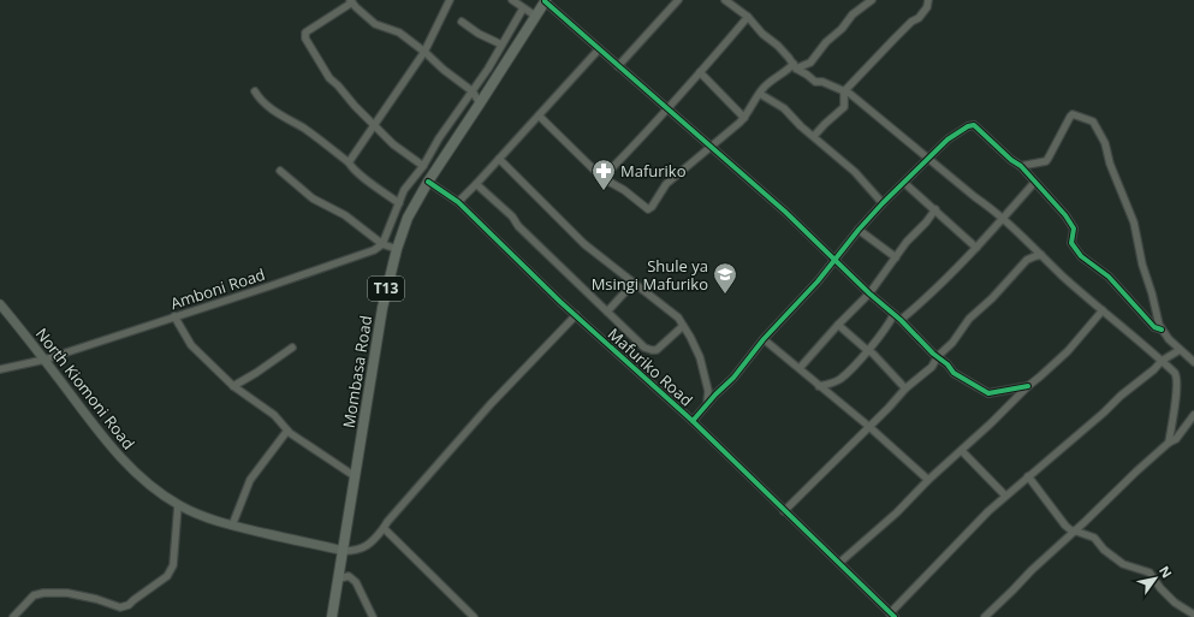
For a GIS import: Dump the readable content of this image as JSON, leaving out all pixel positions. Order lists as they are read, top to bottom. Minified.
{"streets":{"highway":["T13","Mombasa Road"],"main road":["North Kiomoni Road"],"street":["Amboni Road","Mafuriko Road"]},"crossings":[["Amboni Road","North Kiomoni Road"],["Mafuriko Road","Mombasa Road"],["Mombasa Road","North Kiomoni Road"]],"places":{"pharmacy":["Mafuriko"],"school or university":["Shule ya Msingi Mafuriko"]},"north":"top right"}
